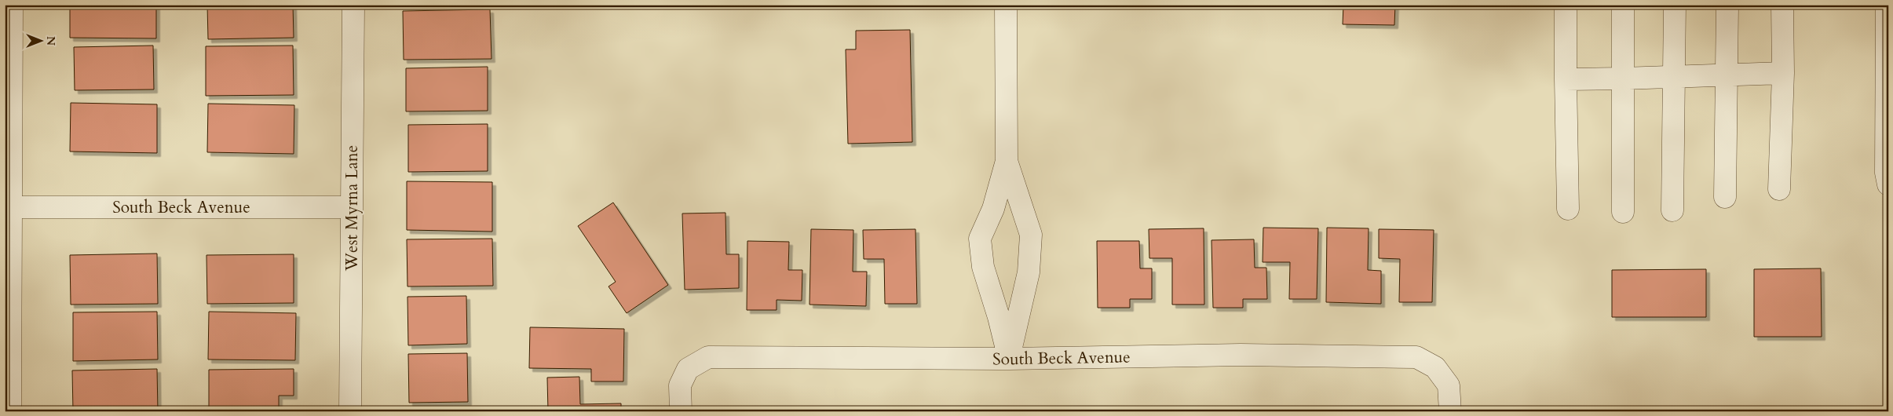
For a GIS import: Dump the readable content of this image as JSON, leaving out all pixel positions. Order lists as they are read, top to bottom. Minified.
{"streets":{"street":["South Beck Avenue","West Myrna Lane"]},"crossings":[["South Beck Avenue","West Myrna Lane"]],"north":"right"}
